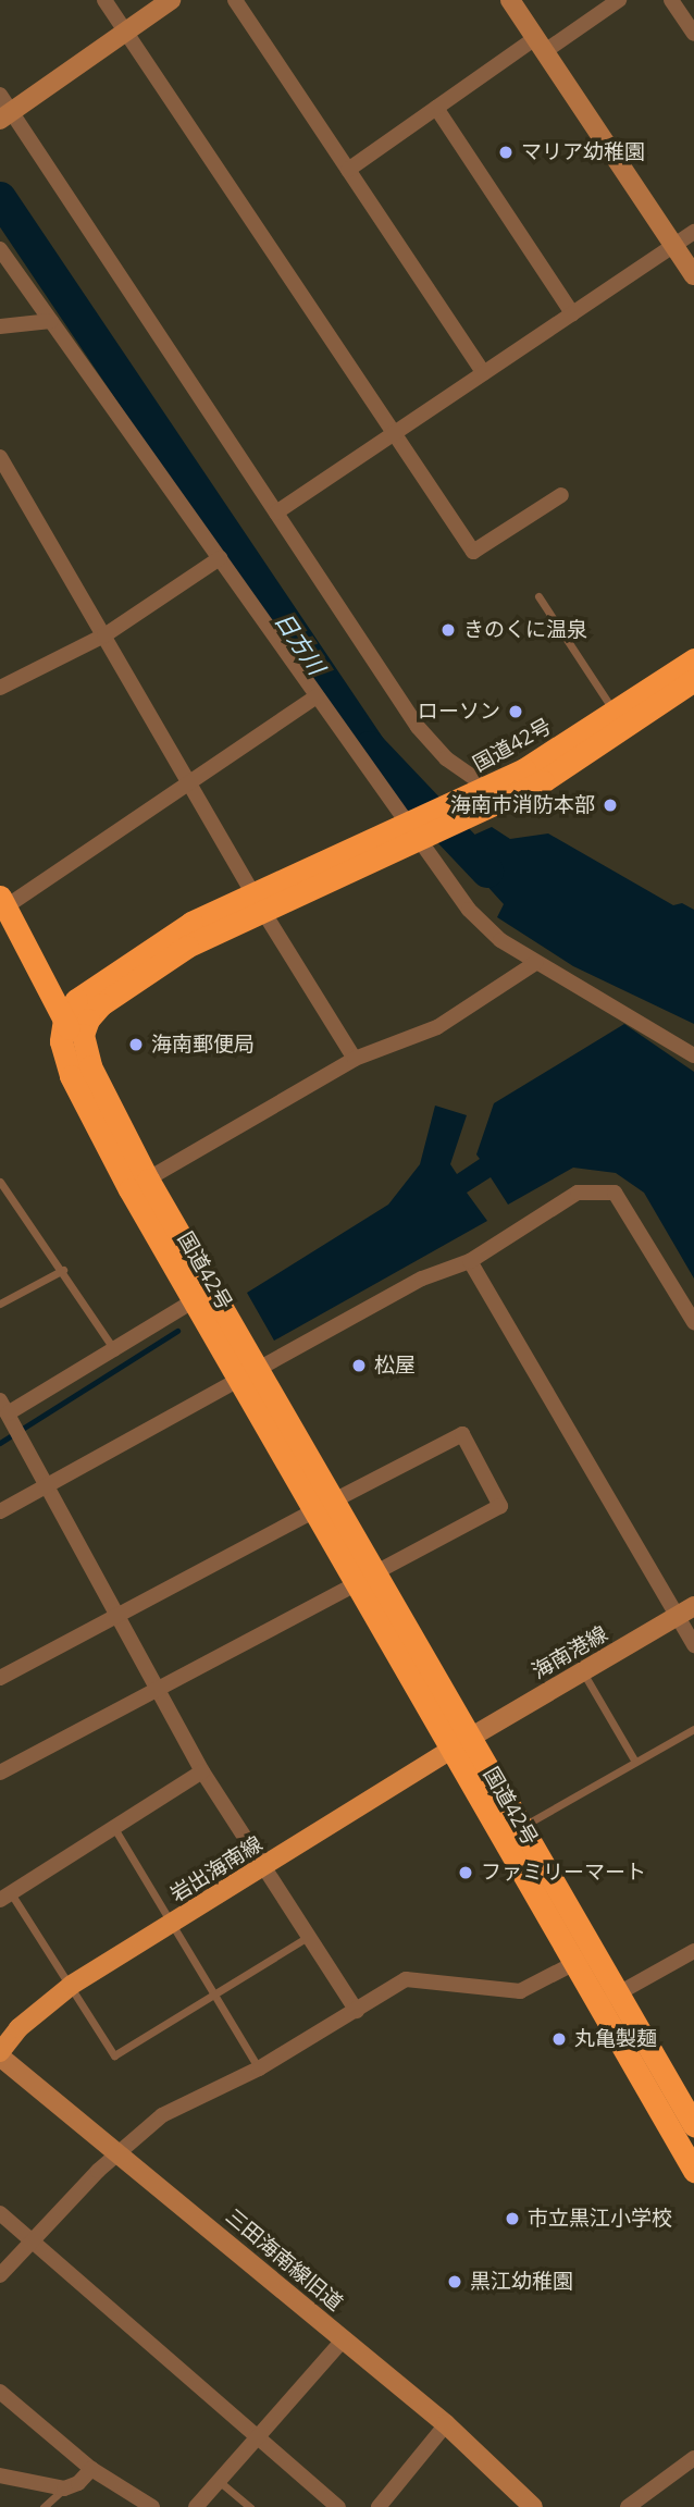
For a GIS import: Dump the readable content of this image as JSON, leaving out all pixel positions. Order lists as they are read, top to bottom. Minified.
{"streets":{"highway":["国道42号"],"main road":["岩出海南線"],"street":["海南港線","三田海南線旧道"]},"crossings":[["国道42号","海南港線"],["国道42号","岩出海南線"],["海南港線","岩出海南線"],["岩出海南線","三田海南線旧道"]],"water":["日方川"],"places":["マリア幼稚園","きのくに温泉","ローソン","海南市消防本部","海南郵便局","松屋","ファミリーマート","丸亀製麺","市立黒江小学校","黒江幼稚園"]}
